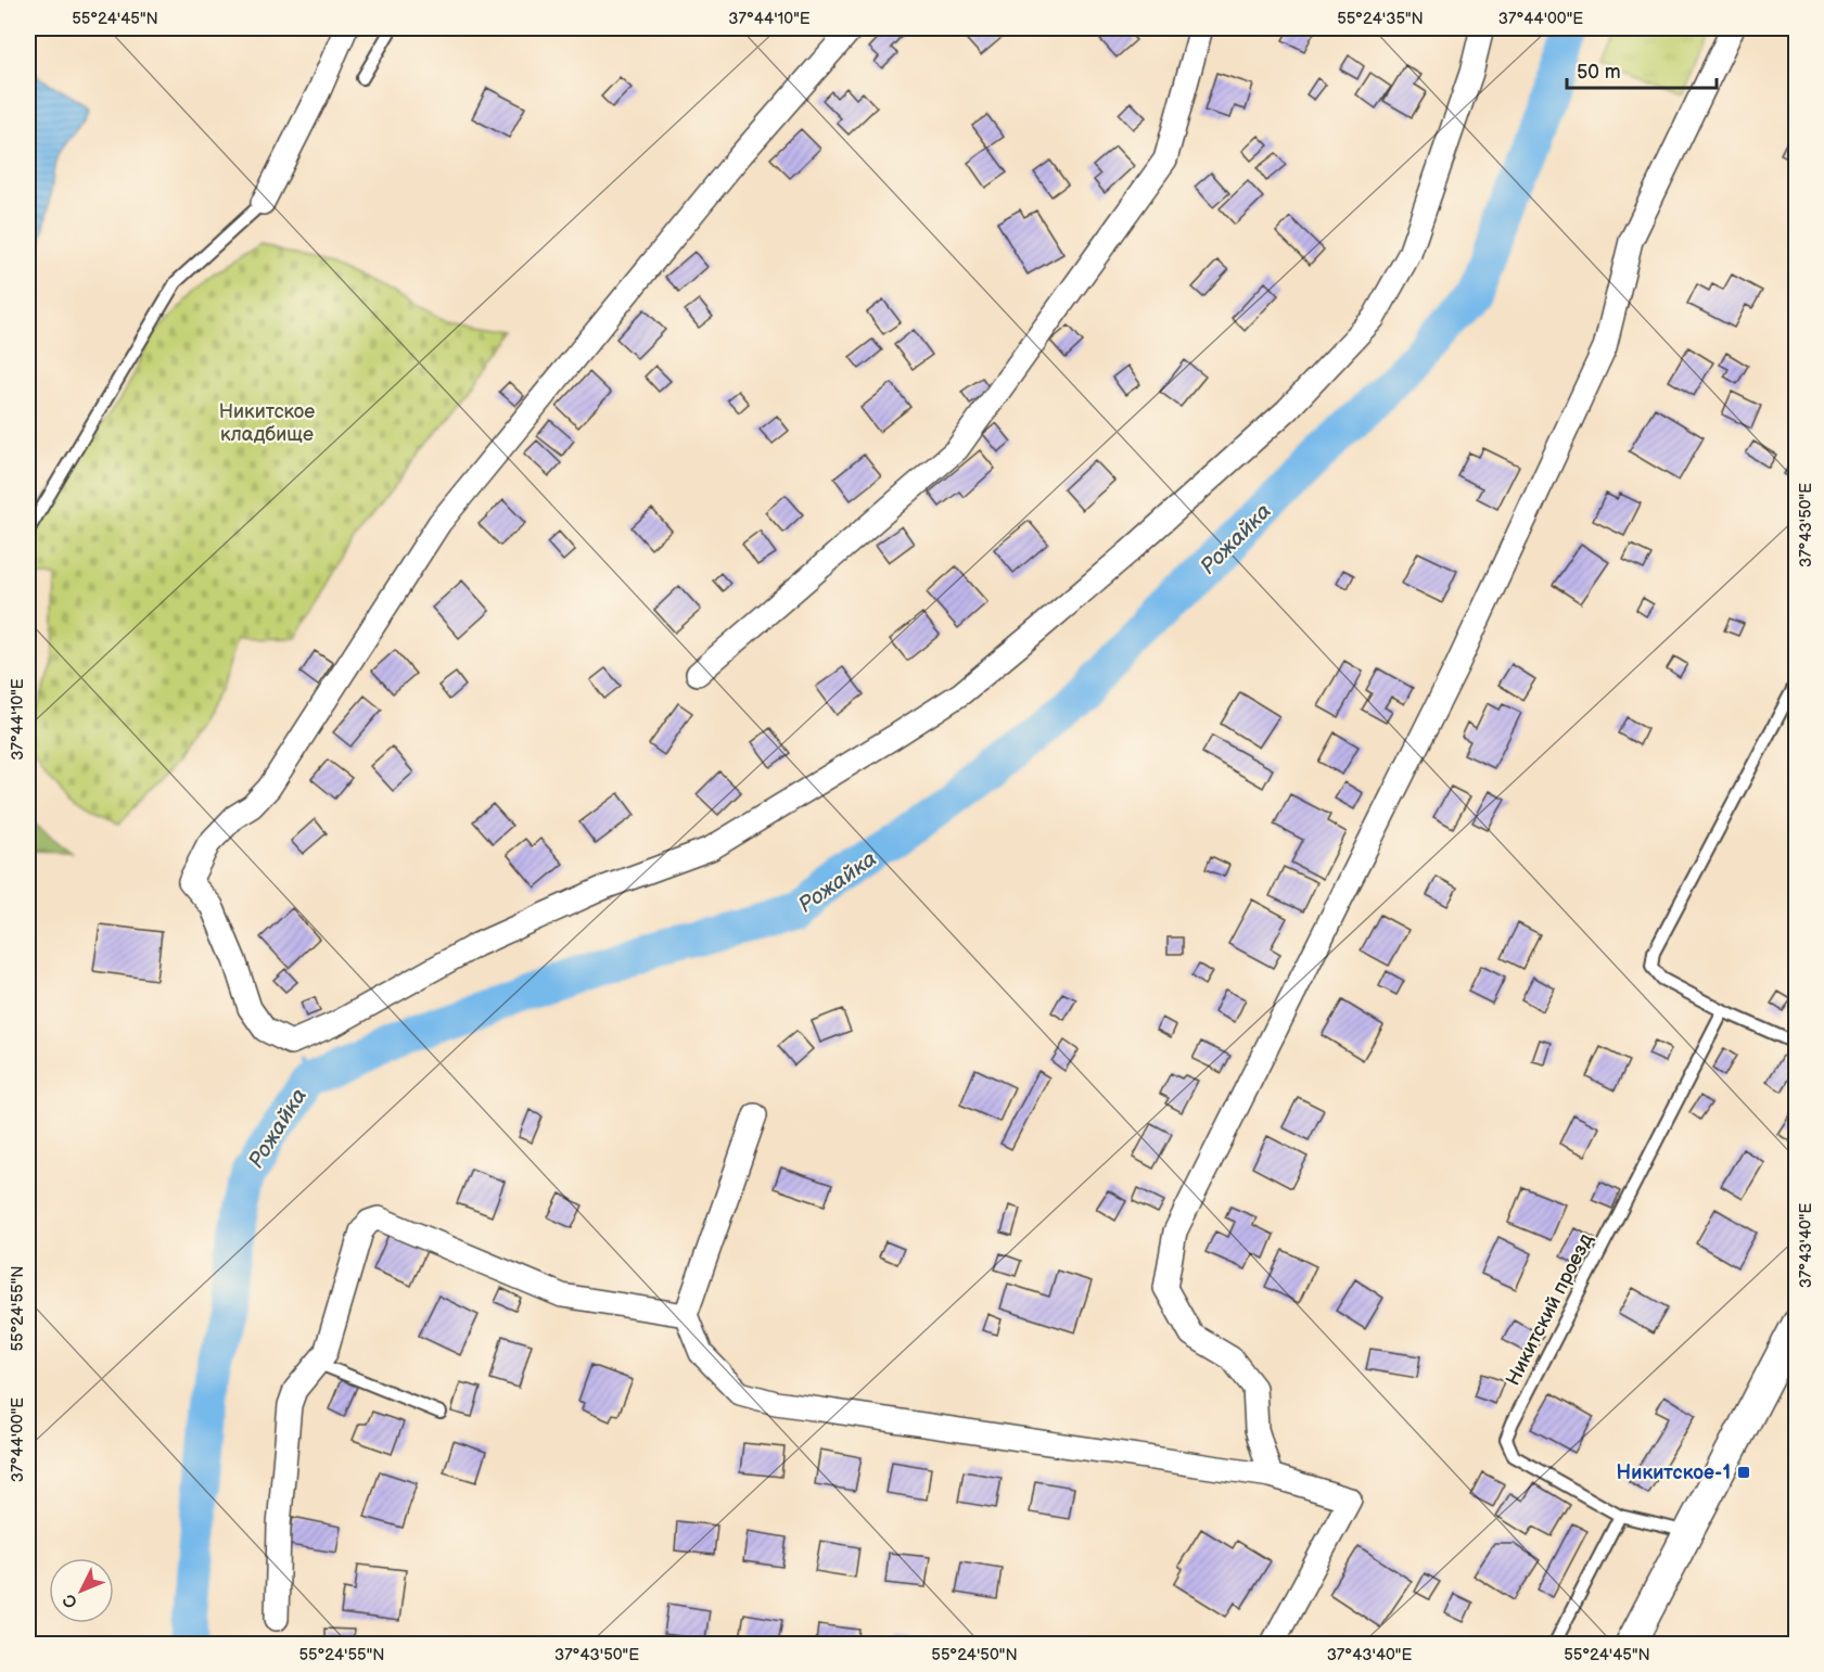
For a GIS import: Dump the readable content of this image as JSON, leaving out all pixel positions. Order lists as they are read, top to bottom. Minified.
{"streets":{"lane":["Никитский проезд"]},"water":["Рожайка"],"parks":["Никитское кладбище"],"places":{"transit":["Никитское-1"]},"scale_bar":"50 m","north":"bottom left","coordinates":["55°24'45\"N","37°44'10\"E","55°24'35\"N","37°44'00\"E","37°43'50\"E","37°43'40\"E","55°24'55\"N","55°24'50\"N"]}
